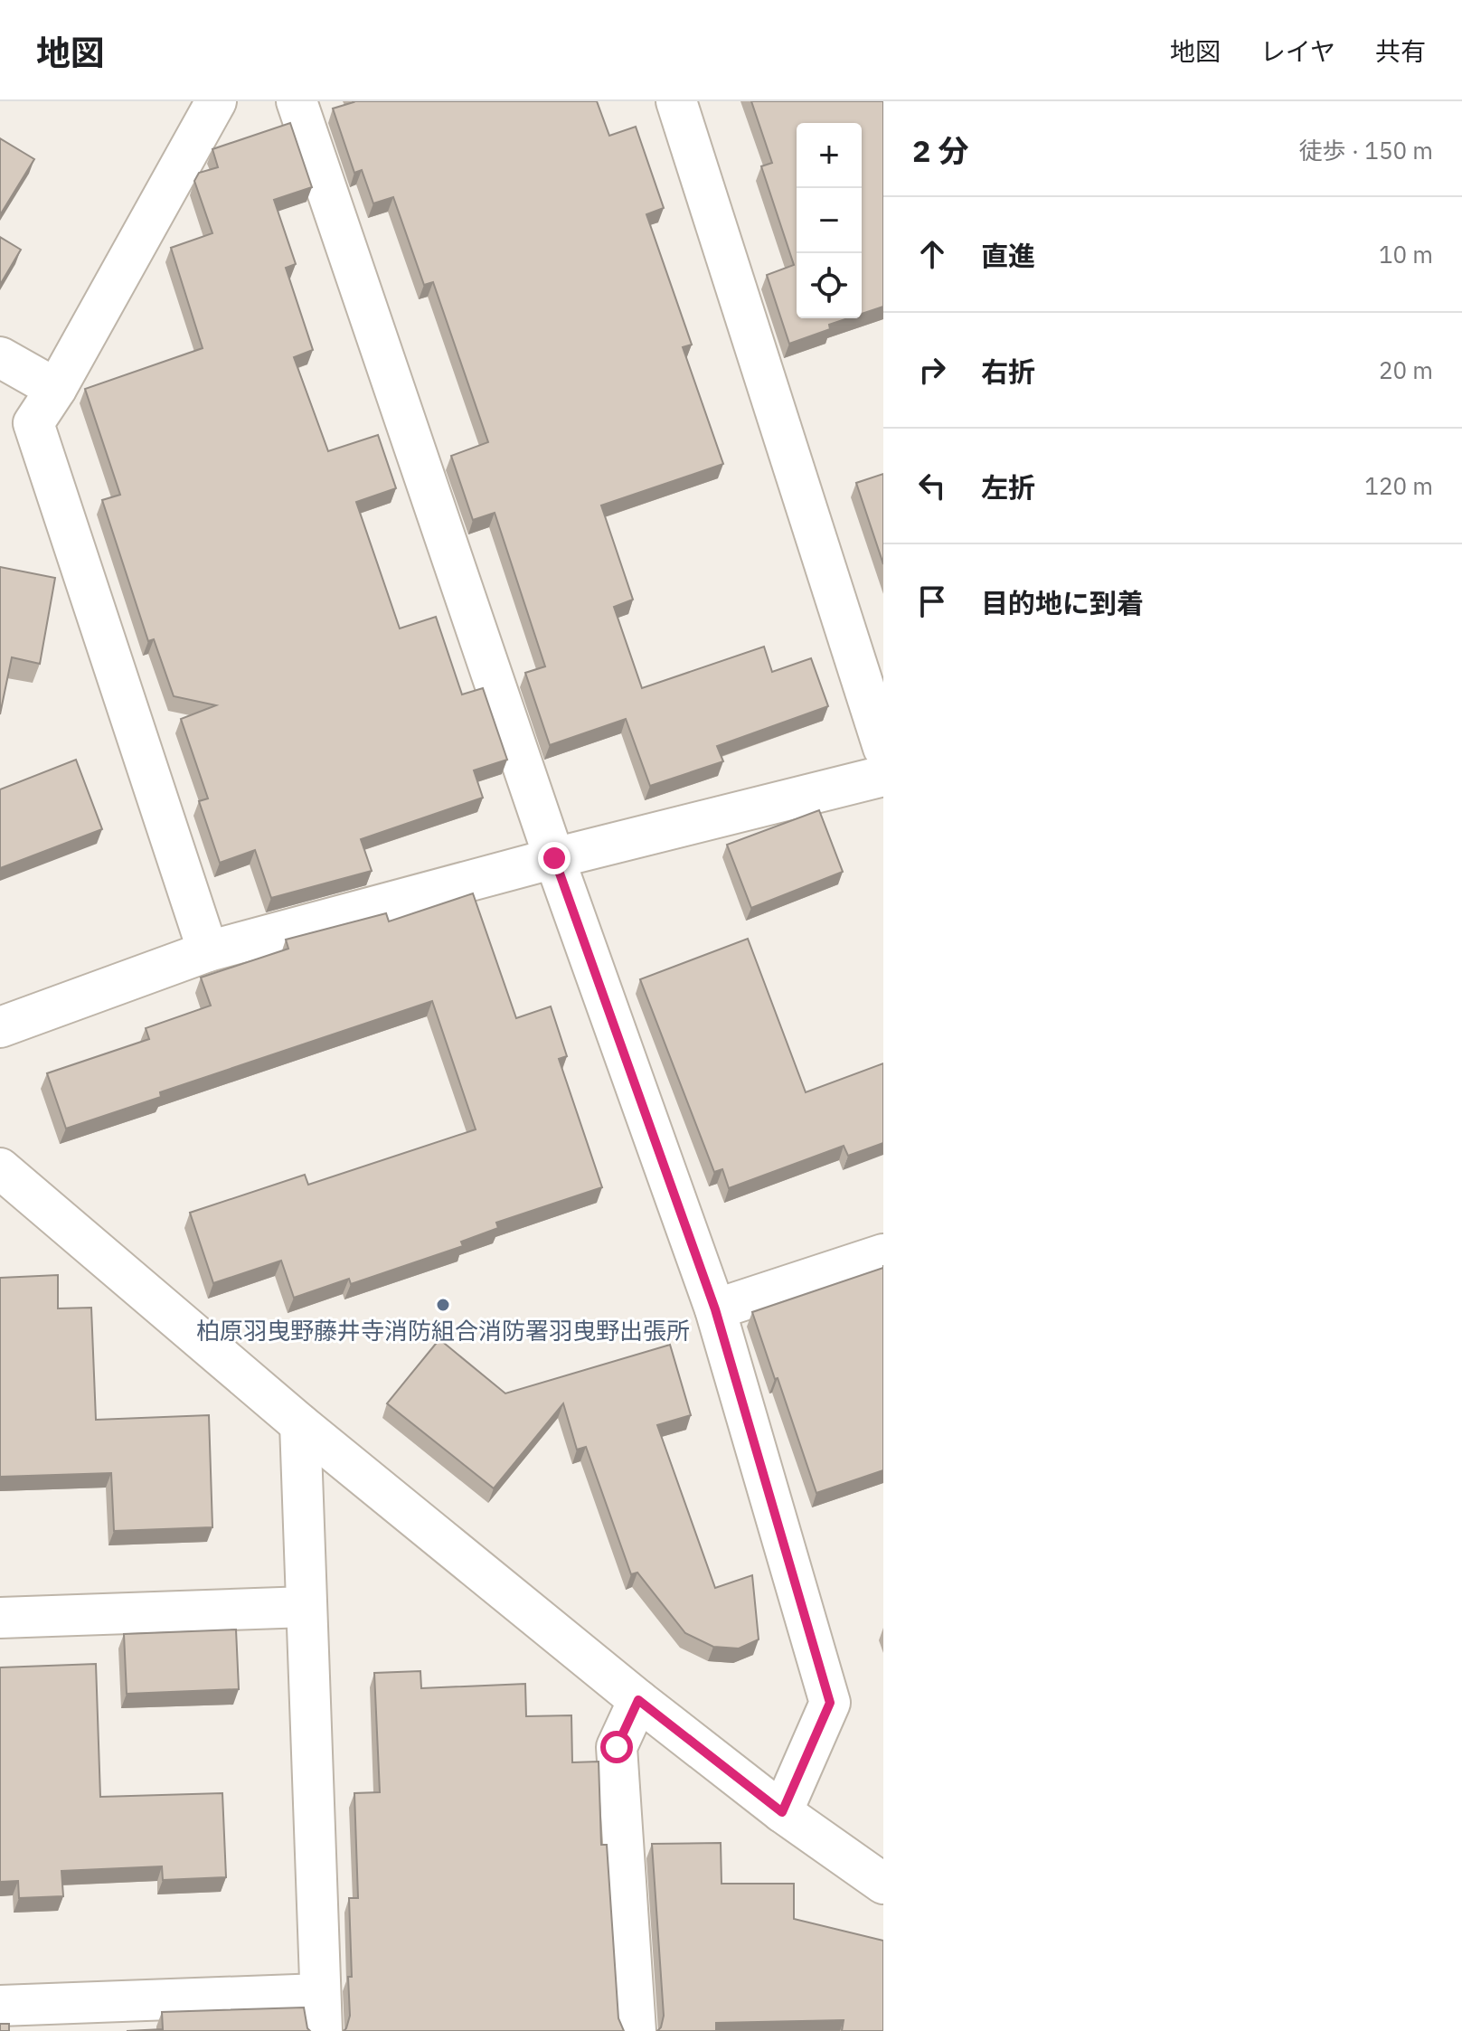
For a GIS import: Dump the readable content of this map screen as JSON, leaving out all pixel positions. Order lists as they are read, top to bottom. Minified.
{"places":["柏原羽曳野藤井寺消防組合消防署羽曳野出張所"],"page":{"header":"地図","nav":["地図","レイヤ","共有"],"heading":["2 分","徒歩 · 150 m"],"map_buttons":["+","−"],"list":[["直進","10 m"],["右折","20 m"],["左折","120 m"],"目的地に到着"]}}
